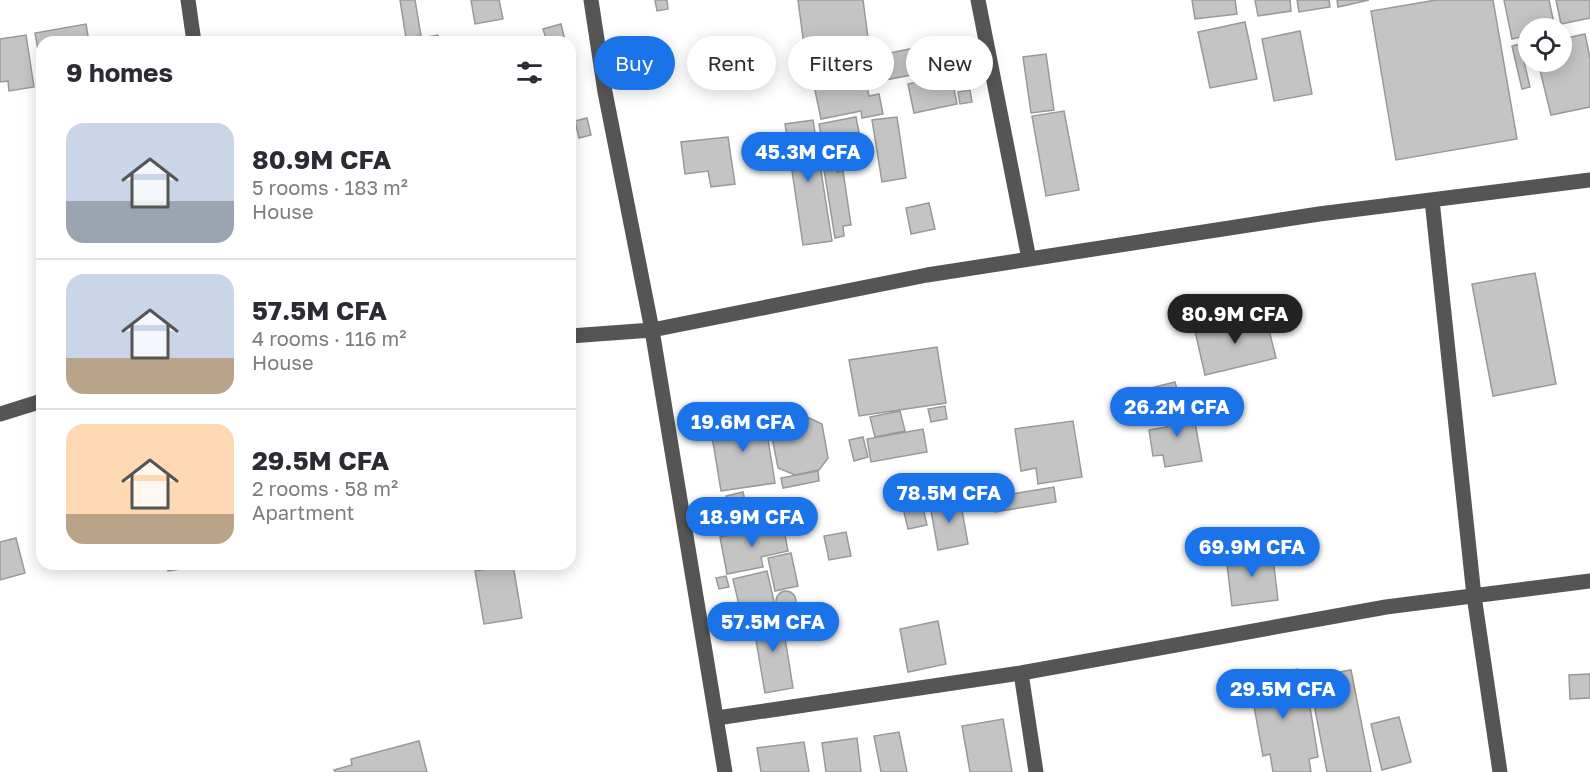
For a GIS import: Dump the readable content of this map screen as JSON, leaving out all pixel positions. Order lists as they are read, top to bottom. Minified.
{"page":{"chip":["Buy","Rent","Filters","New"],"heading":"9 homes","list":[{"name":"80.9M CFA","note":"5 rooms · 183 m² · House"},{"name":"57.5M CFA","note":"4 rooms · 116 m² · House"},{"name":"29.5M CFA","note":"2 rooms · 58 m² · Apartment"}],"price":["45.3M CFA","80.9M CFA","26.2M CFA","19.6M CFA","78.5M CFA","18.9M CFA","69.9M CFA","57.5M CFA","29.5M CFA"]}}
